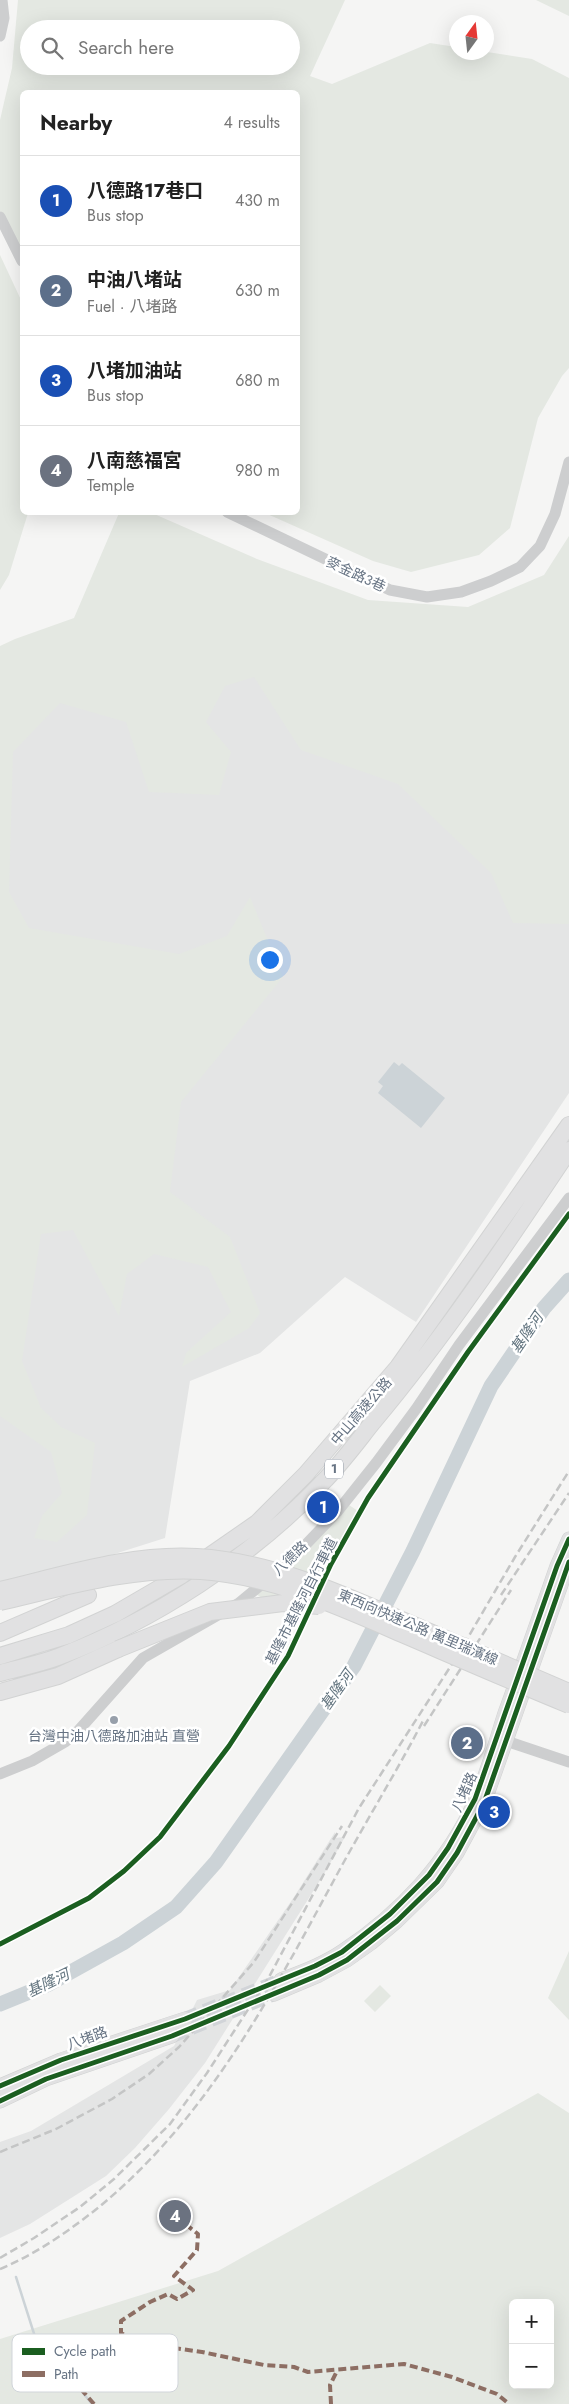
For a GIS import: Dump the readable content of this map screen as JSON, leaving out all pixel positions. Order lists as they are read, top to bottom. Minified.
{"streets":{"highway":["中山高速公路","1","東西向快速公路 萬里瑞濱線"],"main road":["八堵路"],"street":["麥金路3巷","八德路"],"cycle path":["基隆市基隆河自行車道"]},"water":["基隆河"],"places":["台灣中油八德路加油站 直營"],"legend":["Cycle path","Path"],"north":"top","page":{"search":"Search here","heading":["Nearby","4 results"],"list":[{"mark":"1","name":"八德路17巷口","note":"Bus stop","value":"430 m"},{"mark":"2","name":"中油八堵站","note":"Fuel · 八堵路","value":"630 m"},{"mark":"3","name":"八堵加油站","note":"Bus stop","value":"680 m"},{"mark":"4","name":"八南慈福宮","note":"Temple","value":"980 m"}],"pins":["1","2","3","4"],"map_buttons":["+","−"]}}
